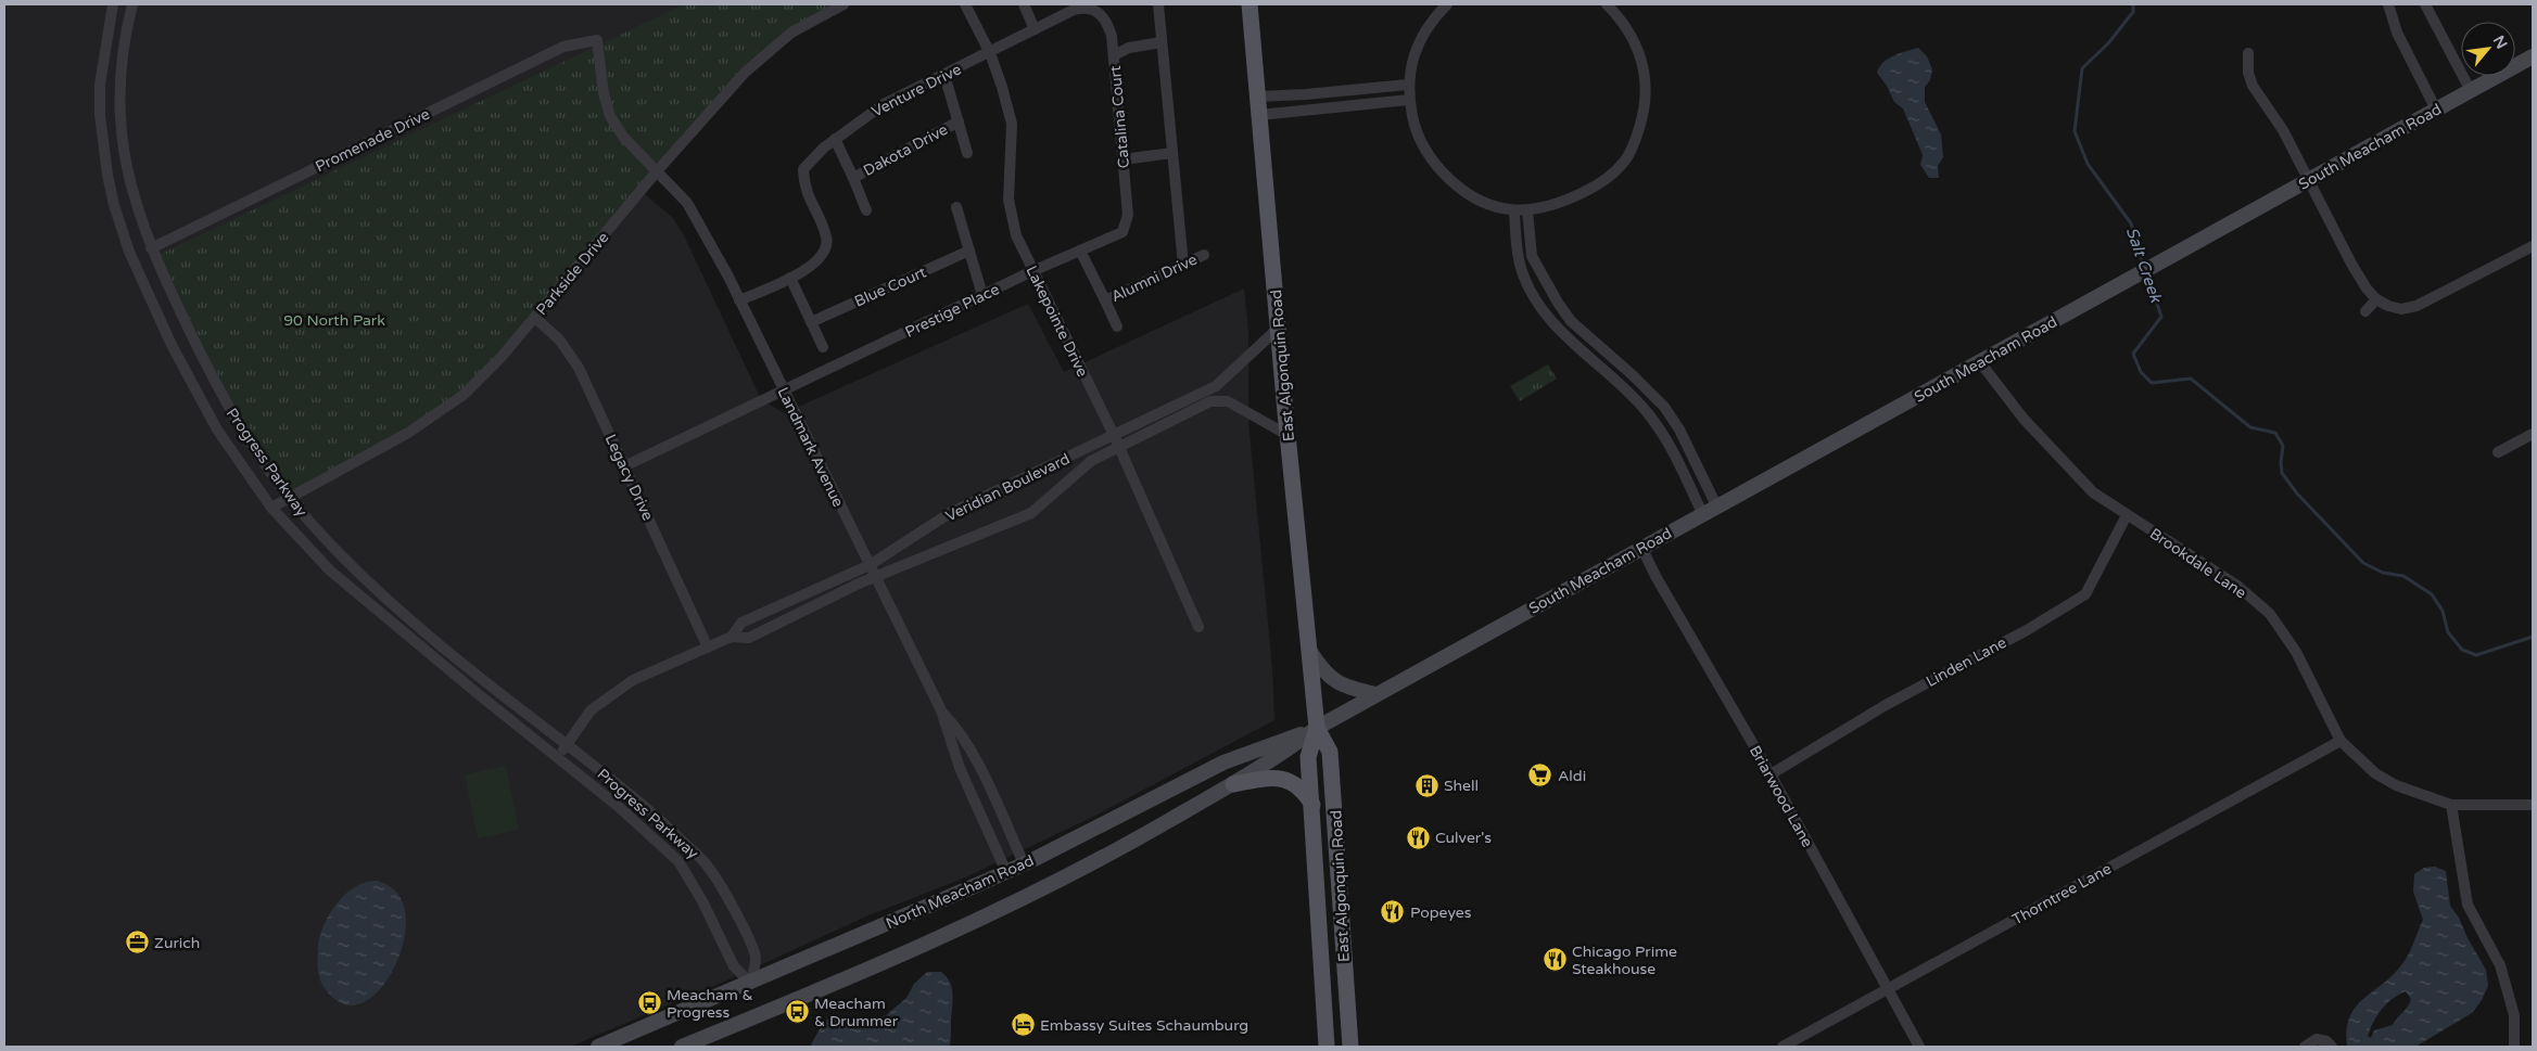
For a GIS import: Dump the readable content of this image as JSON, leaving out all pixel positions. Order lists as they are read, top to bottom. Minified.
{"streets":{"main road":["South Meacham Road","East Algonquin Road","North Meacham Road"],"street":["Venture Drive","Catalina Court","Promenade Drive","Dakota Drive","Parkside Drive","Alumni Drive","Blue Court","Prestige Place","Lakepointe Drive","Landmark Avenue","Progress Parkway","Legacy Drive","Veridian Boulevard","Brookdale Lane","Linden Lane","Briarwood Lane","Thorntree Lane"]},"crossings":[["Venture Drive","Catalina Court"],["Venture Drive","Dakota Drive"],["Venture Drive","Lakepointe Drive"],["Venture Drive","Landmark Avenue"],["Catalina Court","Prestige Place"],["Promenade Drive","Landmark Avenue"],["Promenade Drive","Progress Parkway"],["South Meacham Road","Brookdale Lane"],["South Meacham Road","Briarwood Lane"],["South Meacham Road","North Meacham Road"],["Parkside Drive","Landmark Avenue"],["Parkside Drive","Progress Parkway"],["Parkside Drive","Legacy Drive"],["Alumni Drive","Prestige Place"],["Prestige Place","Lakepointe Drive"],["Prestige Place","Landmark Avenue"],["Prestige Place","Legacy Drive"],["Lakepointe Drive","Veridian Boulevard"],["East Algonquin Road","Veridian Boulevard"],["East Algonquin Road","North Meacham Road"],["Landmark Avenue","Veridian Boulevard"],["Landmark Avenue","North Meacham Road"],["Progress Parkway","Veridian Boulevard"],["Progress Parkway","North Meacham Road"],["Legacy Drive","Veridian Boulevard"],["Brookdale Lane","Linden Lane"],["Brookdale Lane","Thorntree Lane"],["Linden Lane","Briarwood Lane"],["Briarwood Lane","Thorntree Lane"]],"water":["Salt Creek"],"parks":["90 North Park"],"places":{"supermarket":["Aldi"],"building":["Shell"],"restaurant":["Culver's","Popeyes","Chicago Prime Steakhouse"],"office":["Zurich"],"bus stop":["Meacham & Progress","Meacham & Drummer"],"hotel":["Embassy Suites Schaumburg"]},"north":"top right"}
